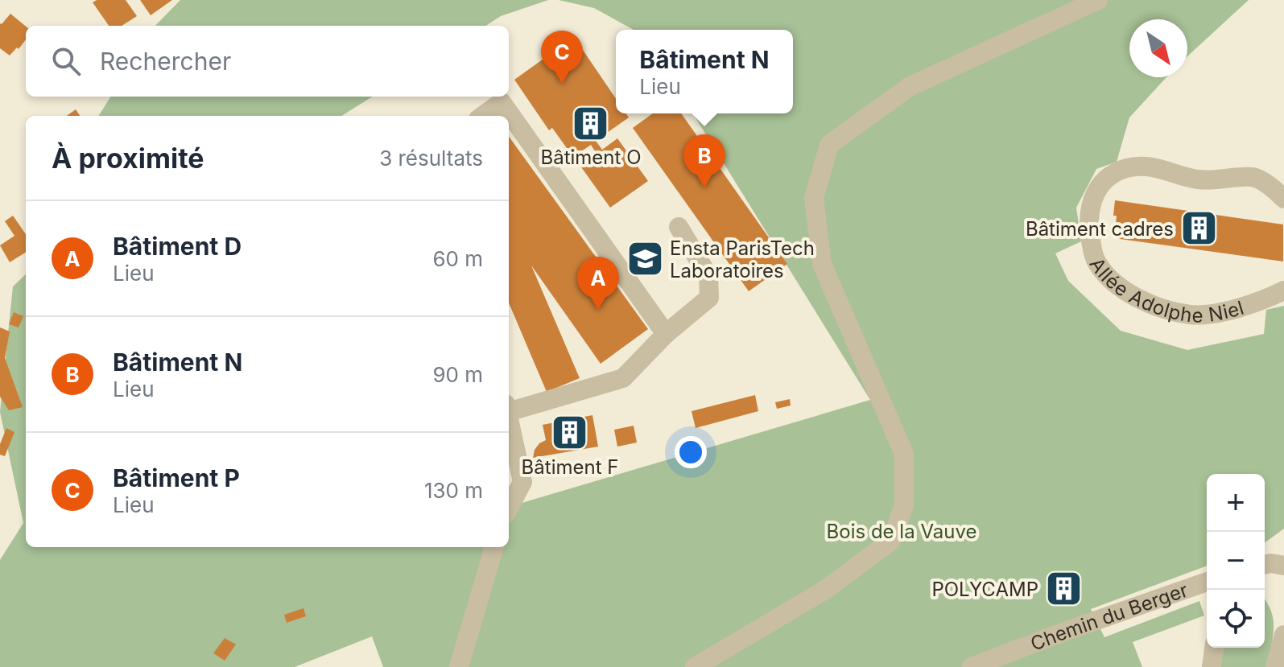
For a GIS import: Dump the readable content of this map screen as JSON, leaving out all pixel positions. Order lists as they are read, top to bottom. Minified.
{"streets":{"street":["Allée Adolphe Niel","Chemin du Berger"]},"parks":["Bois de la Vauve"],"places":{"building":["Bâtiment O","Bâtiment cadres","Bâtiment F","POLYCAMP"],"school or university":["Ensta ParisTech Laboratoires"]},"north":"bottom right","page":{"search":"Rechercher","popup":["Bâtiment N","Lieu"],"pins":["C","B","A"],"heading":["À proximité","3 résultats"],"list":[{"mark":"A","name":"Bâtiment D","note":"Lieu","value":"60 m"},{"mark":"B","name":"Bâtiment N","note":"Lieu","value":"90 m"},{"mark":"C","name":"Bâtiment P","note":"Lieu","value":"130 m"}],"map_buttons":["+","−"]}}
